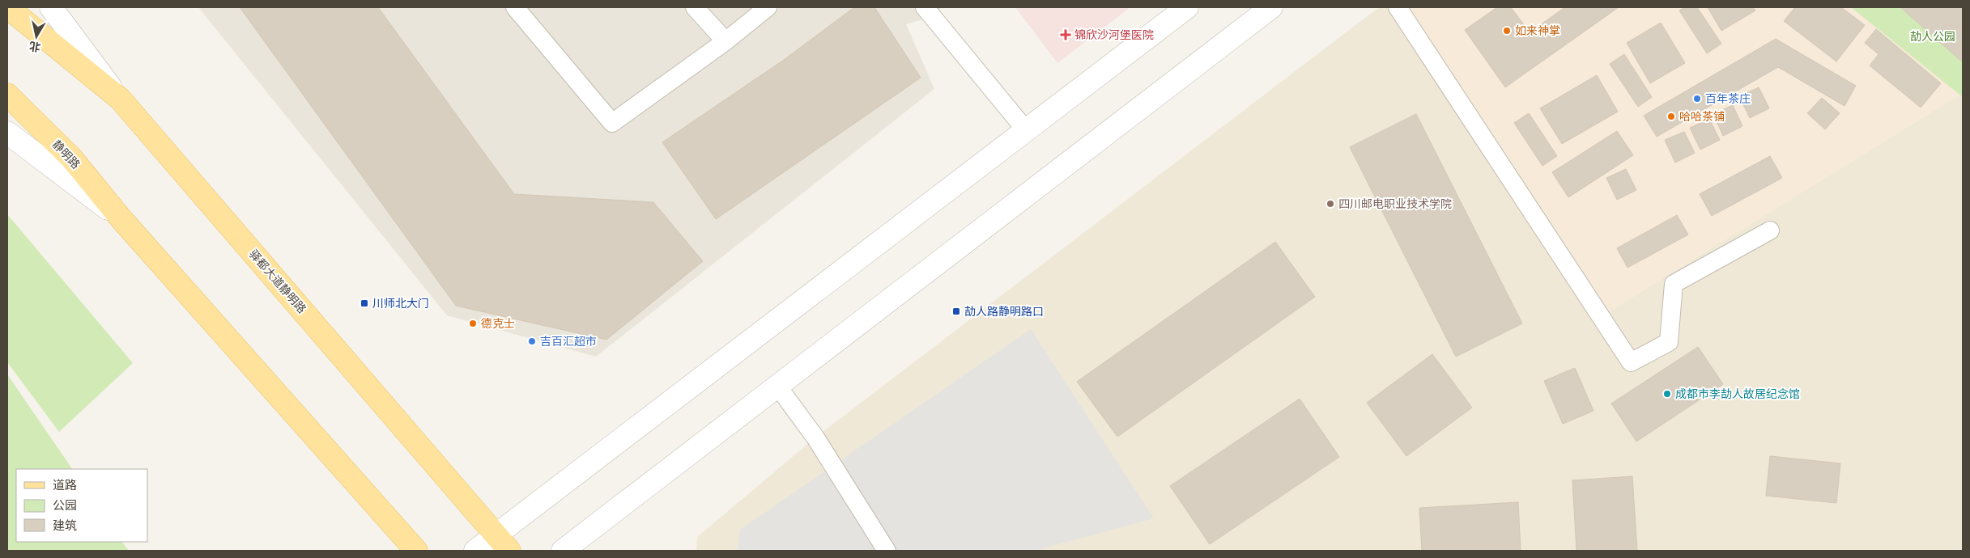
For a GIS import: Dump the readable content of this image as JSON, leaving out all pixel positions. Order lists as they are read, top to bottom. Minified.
{"streets":{"main road":["静明路","驿都大道静明路"]},"parks":["劼人公园"],"places":{"other":["如来神掌","百年茶庄","哈哈茶铺","四川邮电职业技术学院","德克士","吉百汇超市","成都市李劼人故居纪念馆"],"health":["锦欣沙河堡医院"],"transit":["川师北大门","劼人路静明路口"]},"legend":["道路","公园","建筑"],"north":"bottom"}
